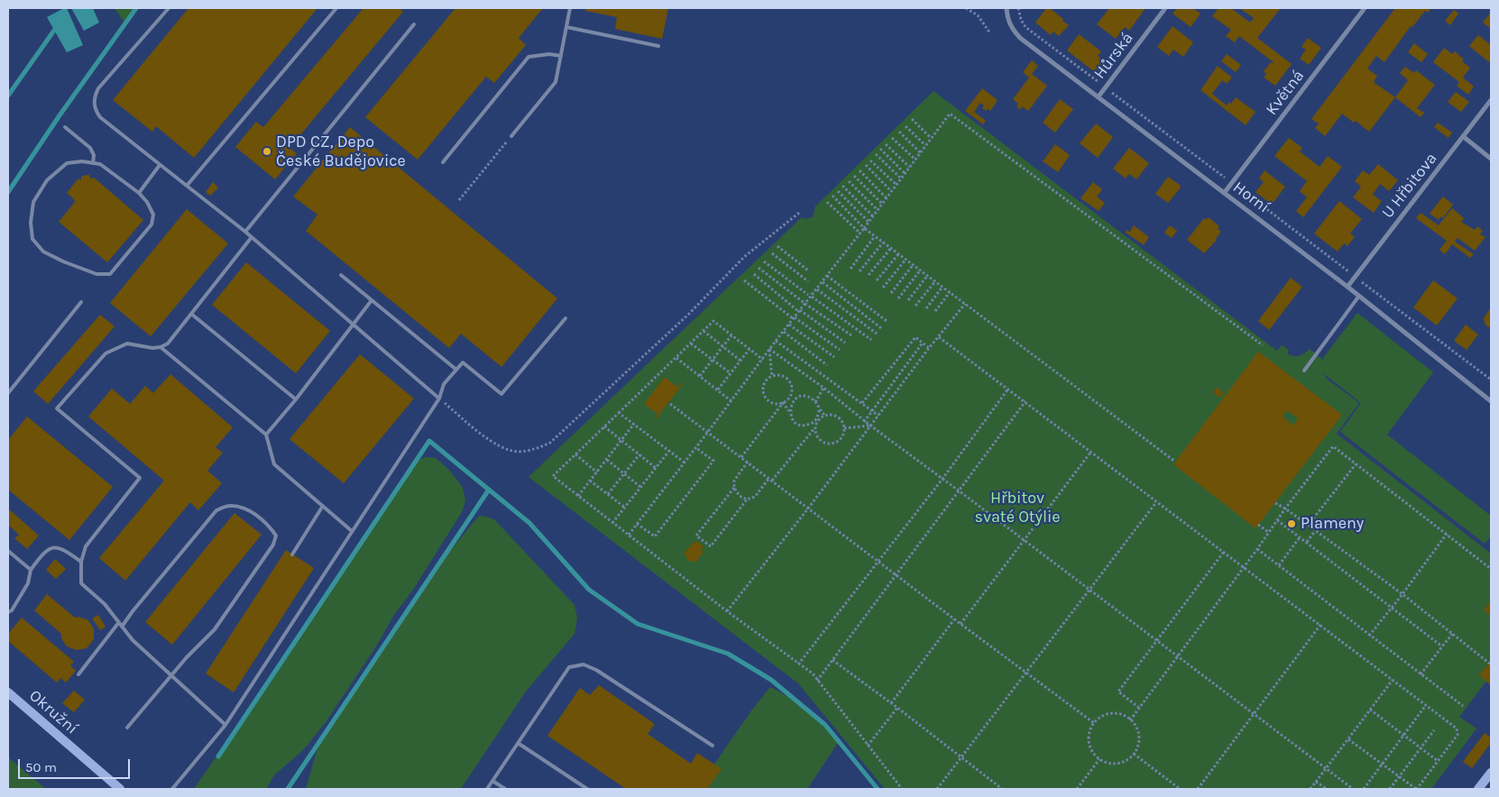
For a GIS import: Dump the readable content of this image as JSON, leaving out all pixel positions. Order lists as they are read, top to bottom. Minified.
{"streets":{"main road":["Okružní"],"street":["Hůrská","Květná","U Hřbitova","Horní"]},"crossings":[["Hůrská","Horní"],["Květná","Horní"],["U Hřbitova","Horní"]],"parks":["Hřbitov svaté Otýlie"],"places":["DPD CZ, Depo České Budějovice","Plameny"],"scale_bar":"50 m"}
